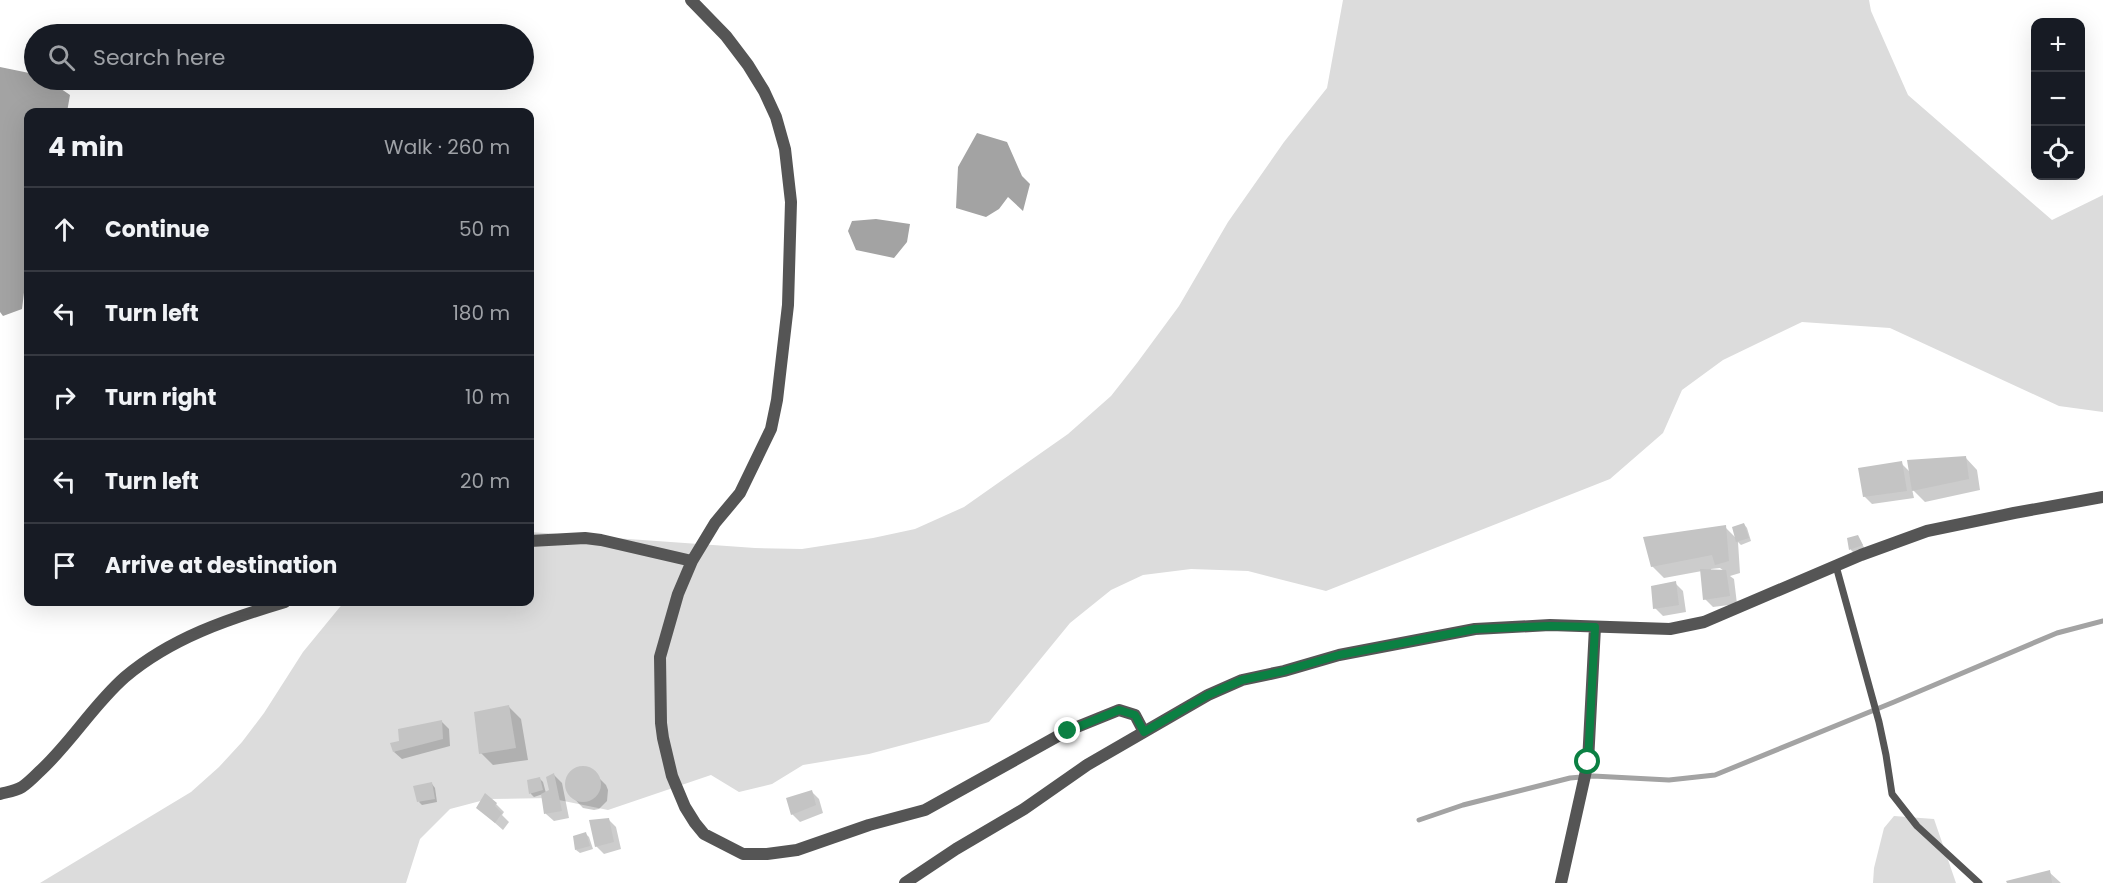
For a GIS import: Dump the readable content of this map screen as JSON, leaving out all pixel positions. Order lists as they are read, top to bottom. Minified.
{"page":{"map_buttons":["+","−"],"search":"Search here","heading":["4 min","Walk · 260 m"],"list":[["Continue","50 m"],["Turn left","180 m"],["Turn right","10 m"],["Turn left","20 m"],"Arrive at destination"]}}
